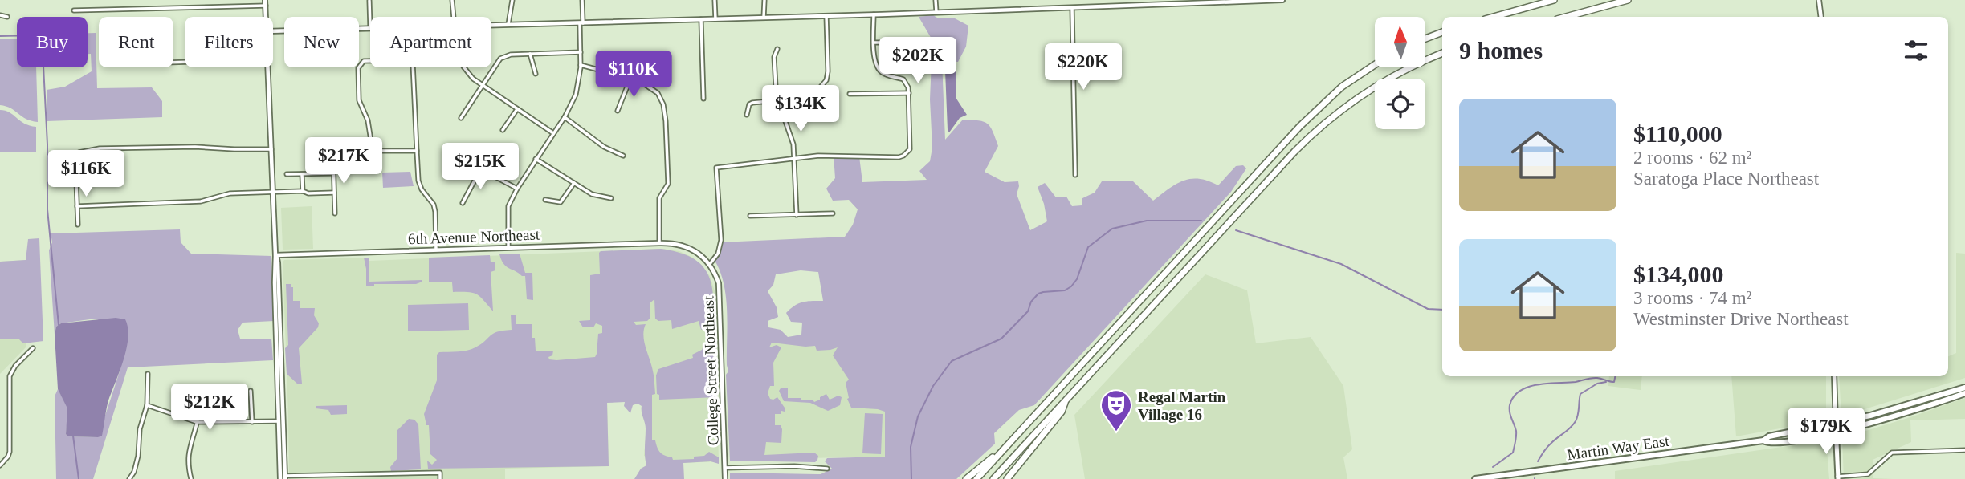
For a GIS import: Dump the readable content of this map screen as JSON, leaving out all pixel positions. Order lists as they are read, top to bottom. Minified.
{"streets":{"main road":["Martin Way East"],"street":["6th Avenue Northeast","College Street Northeast"]},"crossings":[["6th Avenue Northeast","College Street Northeast"]],"places":{"theatre":["Regal Martin Village 16"]},"north":"top","page":{"chip":["Buy","Rent","Filters","New","Apartment"],"heading":"9 homes","price":["$202K","$220K","$110K","$134K","$217K","$215K","$116K","$212K","$179K"],"list":[{"name":"$110,000","note":"2 rooms · 62 m² · Saratoga Place Northeast"},{"name":"$134,000","note":"3 rooms · 74 m² · Westminster Drive Northeast"}]}}
